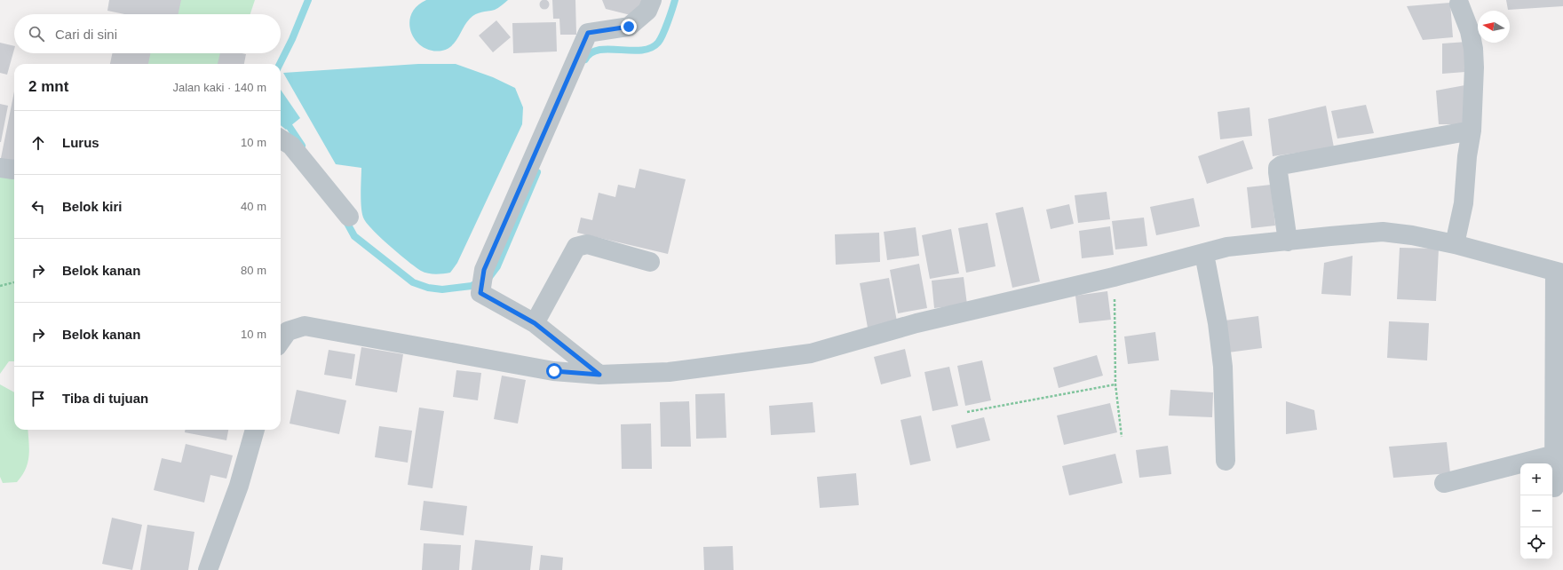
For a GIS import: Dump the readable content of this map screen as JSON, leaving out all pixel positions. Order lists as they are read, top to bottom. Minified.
{"north":"left","page":{"search":"Cari di sini","heading":["2 mnt","Jalan kaki · 140 m"],"list":[["Lurus","10 m"],["Belok kiri","40 m"],["Belok kanan","80 m"],["Belok kanan","10 m"],"Tiba di tujuan"],"map_buttons":["+","−"]}}
